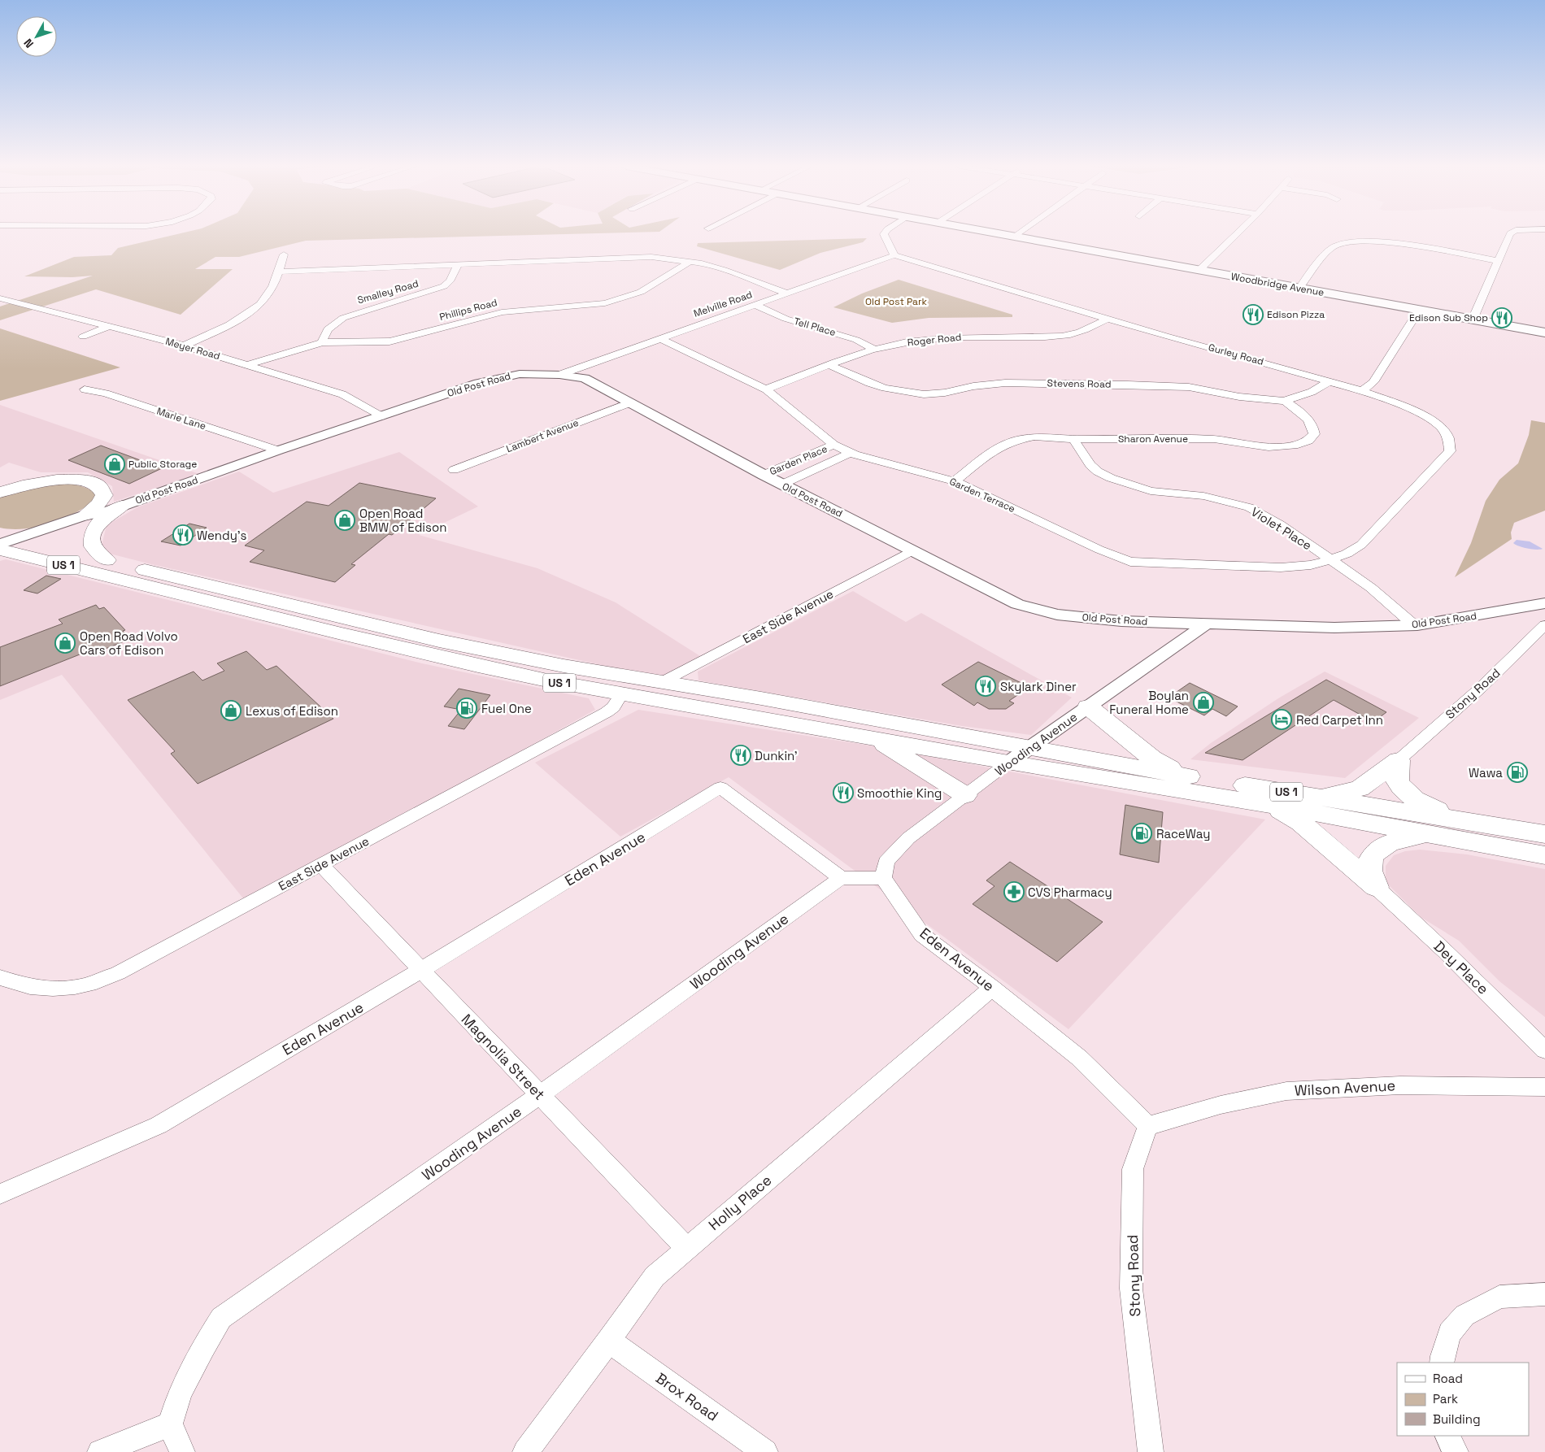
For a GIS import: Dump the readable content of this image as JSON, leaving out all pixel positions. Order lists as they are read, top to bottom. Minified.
{"streets":{"highway":["US 1"],"main road":["Woodbridge Avenue"],"street":["Smalley Road","Melville Road","Phillips Road","Tell Place","Roger Road","Meyer Road","Gurley Road","Stevens Road","Old Post Road","Marie Lane","Lambert Avenue","Sharon Avenue","Garden Place","Garden Terrace","Violet Place","East Side Avenue","Stony Road","Wooding Avenue","Eden Avenue","Dey Place","Magnolia Street","Wilson Avenue","Holly Place","Brox Road"]},"crossings":[["Smalley Road","Phillips Road"],["Melville Road","Tell Place"],["Melville Road","Gurley Road"],["Melville Road","Old Post Road"],["Melville Road","Garden Terrace"],["Phillips Road","Meyer Road"],["Tell Place","Roger Road"],["Roger Road","Gurley Road"],["Roger Road","Stevens Road"],["Roger Road","Garden Terrace"],["Meyer Road","Old Post Road"],["Gurley Road","Stevens Road"],["Gurley Road","Garden Terrace"],["Gurley Road","Violet Place"],["Stevens Road","Sharon Avenue"],["Old Post Road","Marie Lane"],["Old Post Road","Lambert Avenue"],["Old Post Road","Garden Place"],["Old Post Road","Violet Place"],["Old Post Road","US 1"],["Old Post Road","East Side Avenue"],["Old Post Road","Wooding Avenue"],["Sharon Avenue","Garden Terrace"],["Sharon Avenue","Violet Place"],["Garden Place","Garden Terrace"],["Garden Terrace","Violet Place"],["US 1","East Side Avenue"],["US 1","Wooding Avenue"],["East Side Avenue","Magnolia Street"],["Stony Road","Eden Avenue"],["Stony Road","Wilson Avenue"],["Wooding Avenue","Eden Avenue"],["Wooding Avenue","Magnolia Street"],["Eden Avenue","Magnolia Street"],["Eden Avenue","Wilson Avenue"],["Eden Avenue","Holly Place"],["Magnolia Street","Holly Place"],["Holly Place","Brox Road"]],"parks":["Old Post Park"],"places":{"restaurant":["Edison Pizza","Edison Sub Shop","Wendy's","Skylark Diner","Dunkin'","Smoothie King"],"shop":["Public Storage","Open Road BMW of Edison","Open Road Volvo Cars of Edison","Boylan Funeral Home","Lexus of Edison"],"fuel station":["Fuel One","Wawa","RaceWay"],"hotel":["Red Carpet Inn"],"pharmacy":["CVS Pharmacy"]},"legend":["Road","Park","Building"],"north":"bottom left"}
